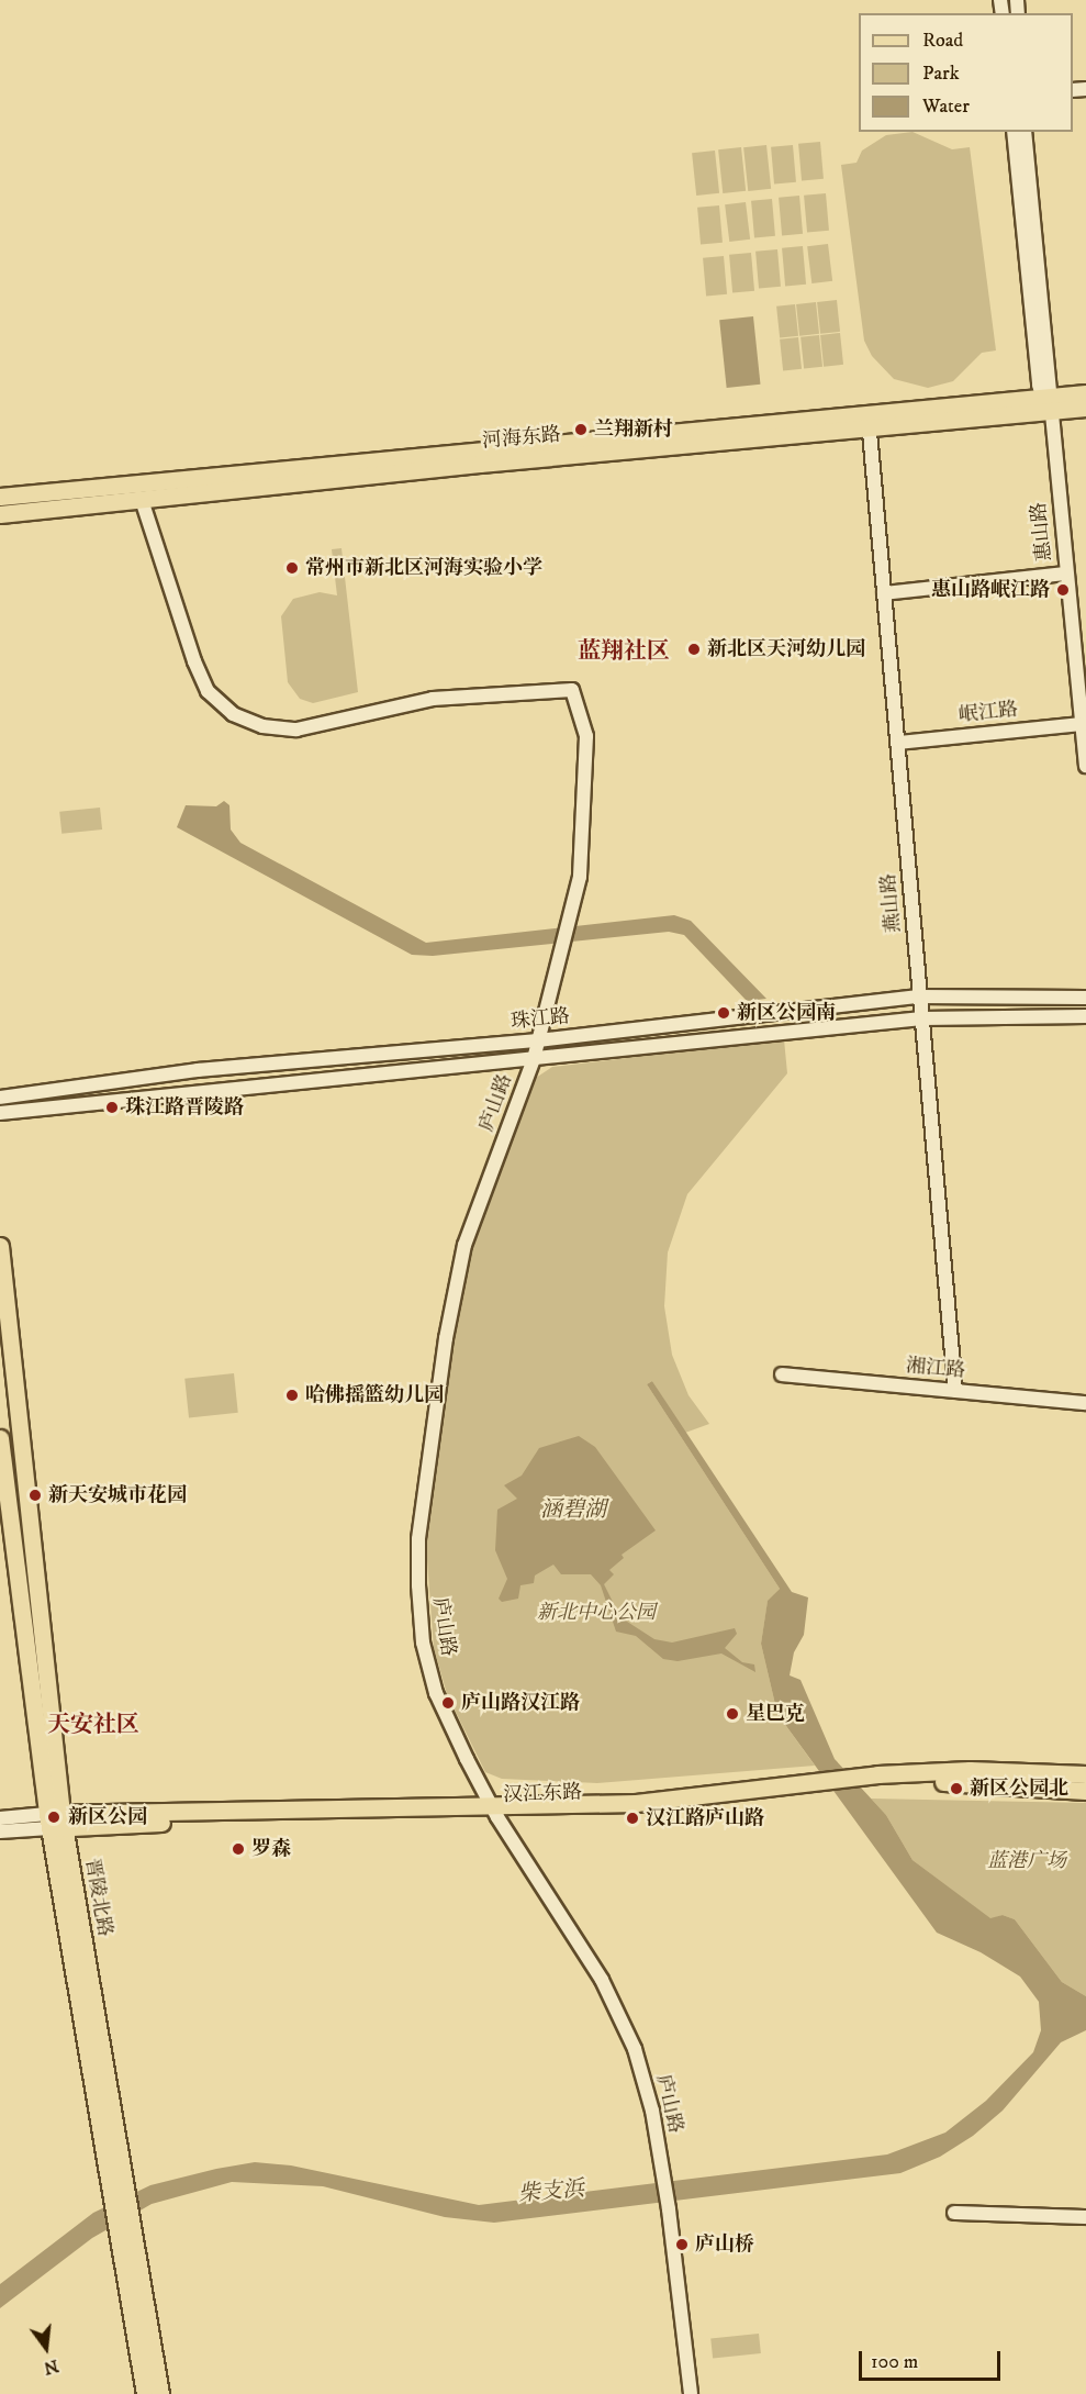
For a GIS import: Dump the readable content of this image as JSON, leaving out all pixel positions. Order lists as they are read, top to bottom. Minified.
{"streets":{"main road":["河海东路","汉江东路","晋陵北路"],"street":["惠山路","岷江路","燕山路","珠江路","庐山路","湘江路"]},"crossings":[["河海东路","惠山路"],["河海东路","燕山路"],["河海东路","庐山路"],["惠山路","岷江路"],["岷江路","燕山路"],["燕山路","珠江路"],["燕山路","湘江路"],["珠江路","庐山路"],["庐山路","汉江东路"],["汉江东路","晋陵北路"]],"districts":["蓝翔社区","天安社区"],"water":["涵碧湖","柴支浜"],"parks":["新北中心公园","蓝港广场"],"places":["兰翔新村","常州市新北区河海实验小学","惠山路岷江路","新北区天河幼儿园","新区公园南","珠江路晋陵路","哈佛摇篮幼儿园","新天安城市花园","庐山路汉江路","星巴克","新区公园北","新区公园","汉江路庐山路","罗森","庐山桥"],"legend":["Road","Park","Water"],"scale_bar":"100 m","north":"bottom"}
